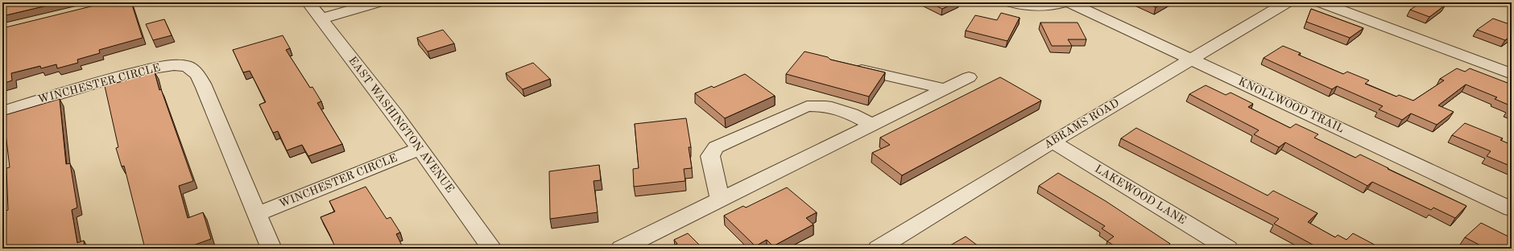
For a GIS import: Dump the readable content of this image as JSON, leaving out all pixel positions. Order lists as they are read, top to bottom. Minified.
{"streets":{"street":["WINCHESTER CIRCLE","KNOLLWOOD TRAIL","ABRAMS ROAD","EAST WASHINGTON AVENUE","LAKEWOOD LANE"]},"crossings":[["WINCHESTER CIRCLE","EAST WASHINGTON AVENUE"],["KNOLLWOOD TRAIL","ABRAMS ROAD"],["ABRAMS ROAD","LAKEWOOD LANE"]]}
